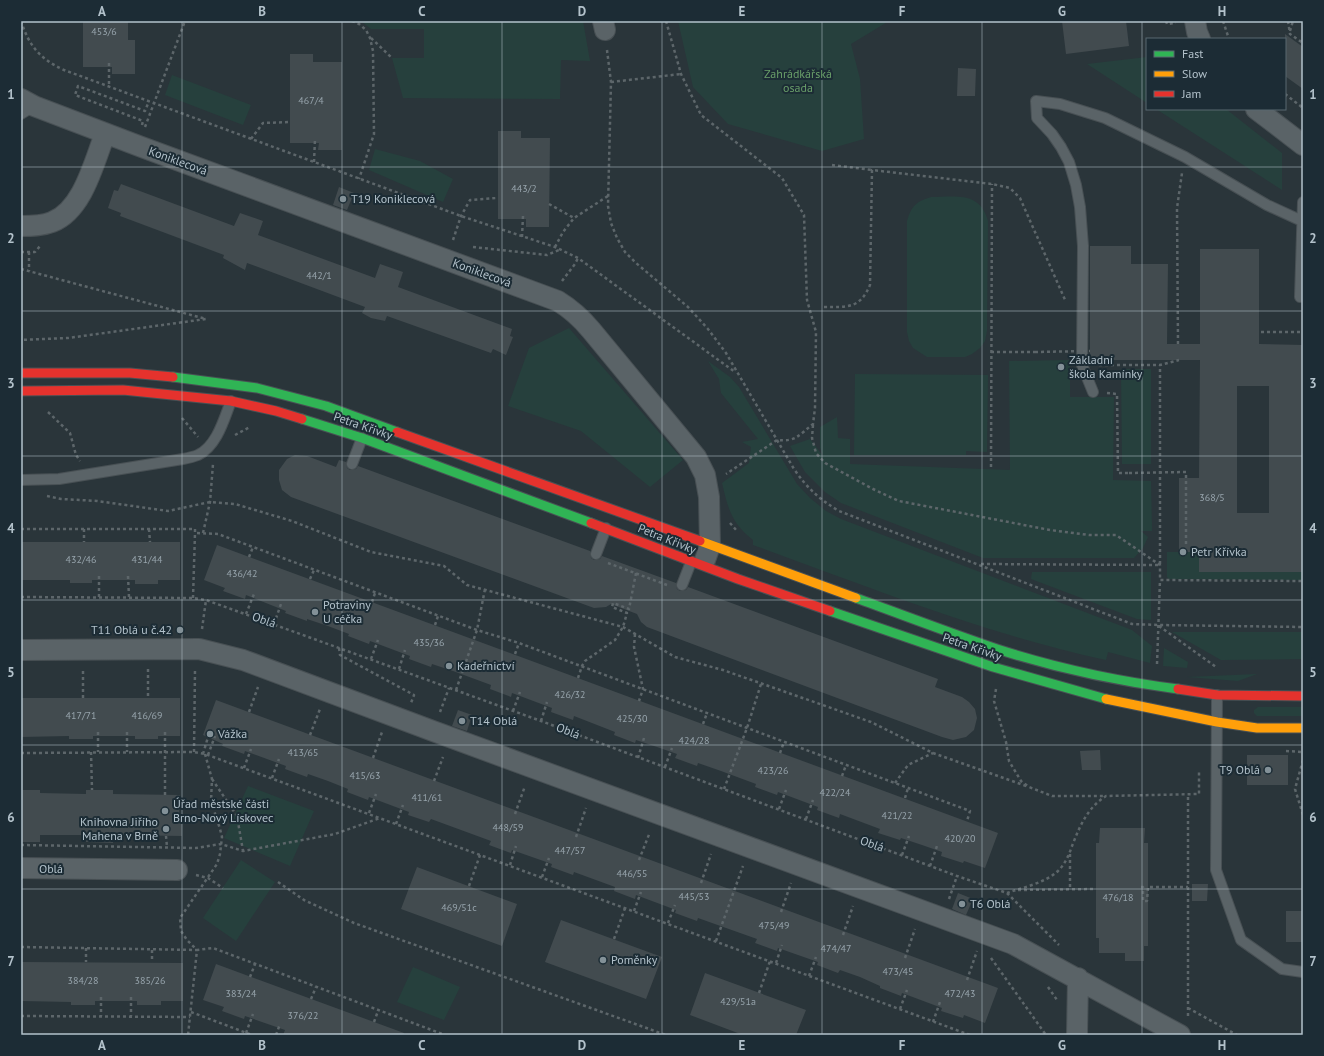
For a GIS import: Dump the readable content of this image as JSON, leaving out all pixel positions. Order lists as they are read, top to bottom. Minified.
{"streets":{"street":["Koniklecová","Petra Křivky","Oblá"]},"crossings":[["Koniklecová","Petra Křivky"]],"parks":["Zahrádkářská osada"],"places":["T19 Koniklecová","Základní škola Kamínky","Petr Křívka","Potraviny U céčka","T11 Oblá u č.42","Kadeřnictví","T14 Oblá","Vážka","T9 Oblá","Úřad městské části Brno-Nový Lískovec","Knihovna Jiřího Mahena v Brně","T6 Oblá","Poměnky"],"house_numbers":["453/6","467/4","443/2","442/1","368/5","432/46","431/44","436/42","435/36","426/32","417/71","416/69","425/30","424/28","413/65","423/26","415/63","422/24","411/61","421/22","448/59","420/20","447/57","446/55","445/53","476/18","469/51c","475/49","474/47","473/45","384/28","385/26","383/24","472/43","429/51a","376/22"],"legend":["Fast","Slow","Jam"],"grid":{"columns":["A","B","C","D","E","F","G","H"],"rows":["1","2","3","4","5","6","7"]}}
